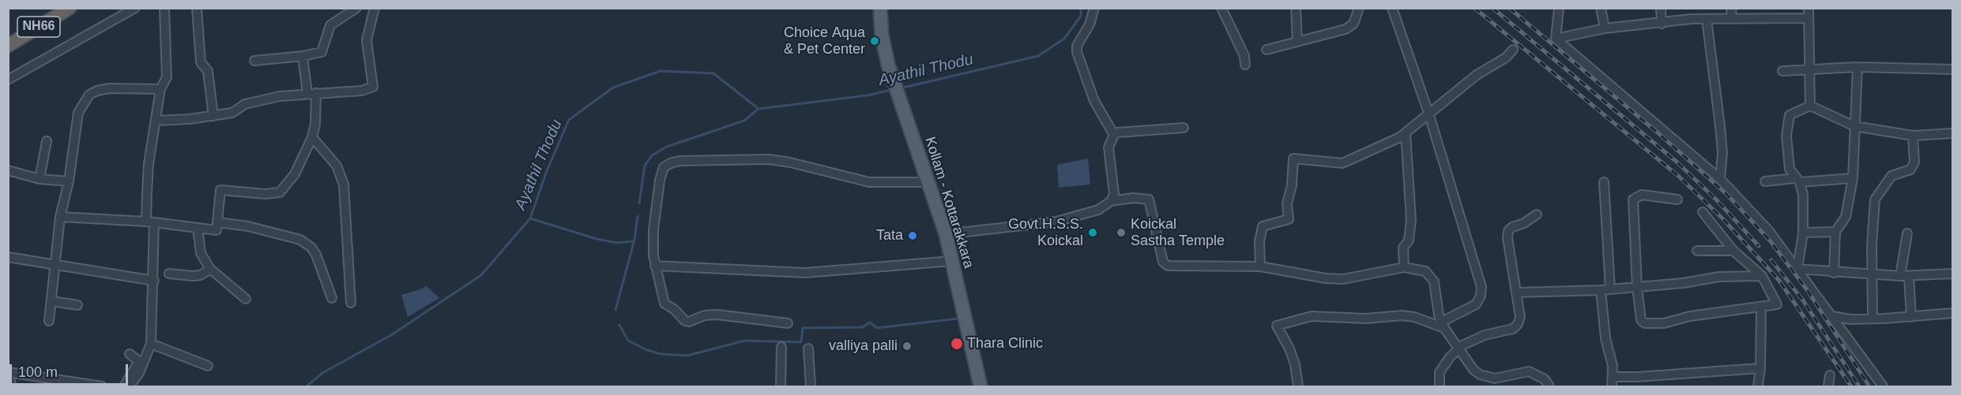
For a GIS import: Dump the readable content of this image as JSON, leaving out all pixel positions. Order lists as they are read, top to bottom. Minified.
{"streets":{"highway":["NH66"],"main road":["Kollam - Kottarakkara"]},"water":["Ayathil Thodu"],"places":["Choice Aqua & Pet Center","Govt.H.S.S. Koickal","Koickal Sastha Temple","Tata","Thara Clinic","valliya palli"],"scale_bar":"100 m"}
